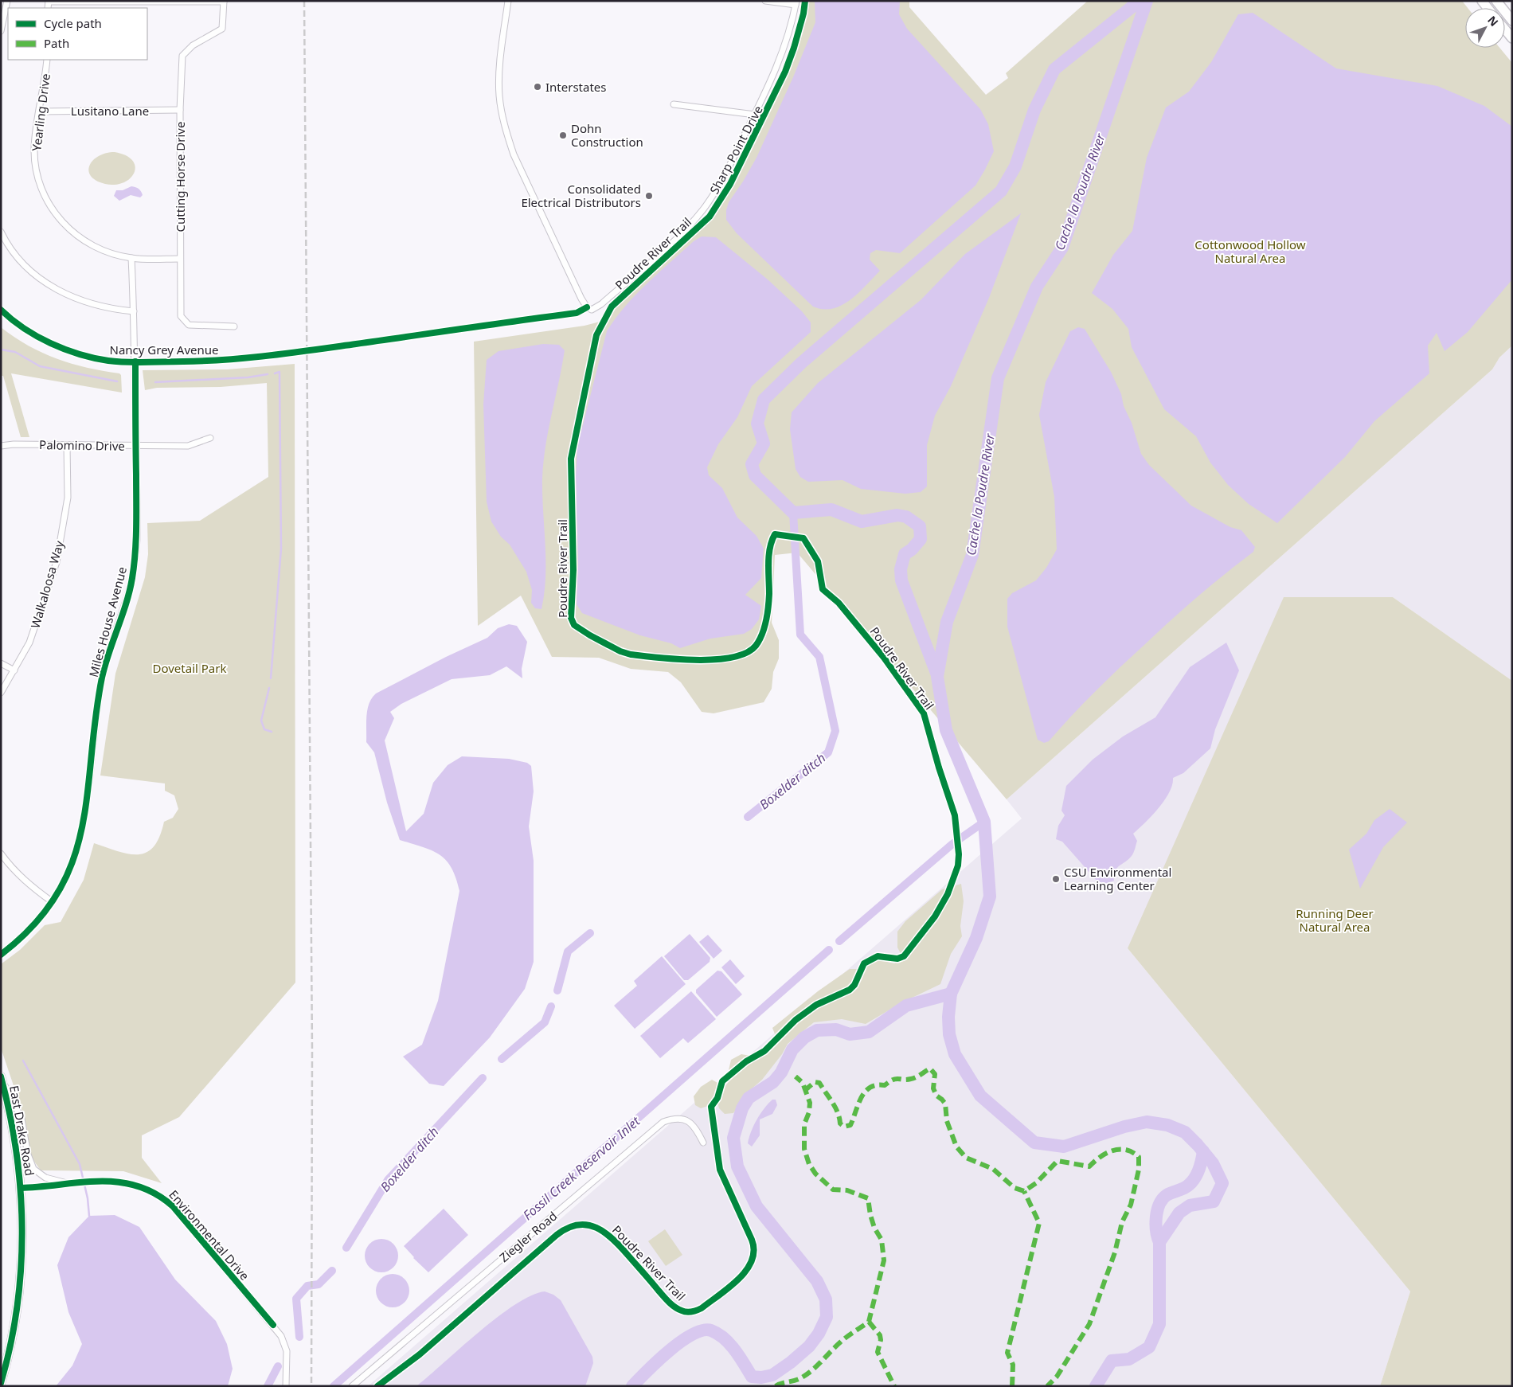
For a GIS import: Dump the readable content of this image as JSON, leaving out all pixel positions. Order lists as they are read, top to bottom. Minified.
{"streets":{"main road":["East Drake Road"],"street":["Lusitano Lane","Yearling Drive","Sharp Point Drive","Cutting Horse Drive","Nancy Grey Avenue","Palomino Drive","Walkaloosa Way","Miles House Avenue","Environmental Drive","Ziegler Road"],"cycle path":["Poudre River Trail"]},"crossings":[["Lusitano Lane","Yearling Drive"],["Lusitano Lane","Cutting Horse Drive"],["Yearling Drive","Cutting Horse Drive"],["Yearling Drive","Miles House Avenue"],["Sharp Point Drive","Nancy Grey Avenue"],["Nancy Grey Avenue","Miles House Avenue"],["Palomino Drive","Walkaloosa Way"],["Palomino Drive","Miles House Avenue"],["East Drake Road","Environmental Drive"]],"water":["Cache la Poudre River","Boxelder ditch","Fossil Creek Reservoir Inlet"],"parks":["Cottonwood Hollow Natural Area","Dovetail Park","Running Deer Natural Area"],"places":["Interstates","Dohn Construction","Consolidated Electrical Distributors","CSU Environmental Learning Center"],"legend":["Cycle path","Path"],"north":"top right"}
